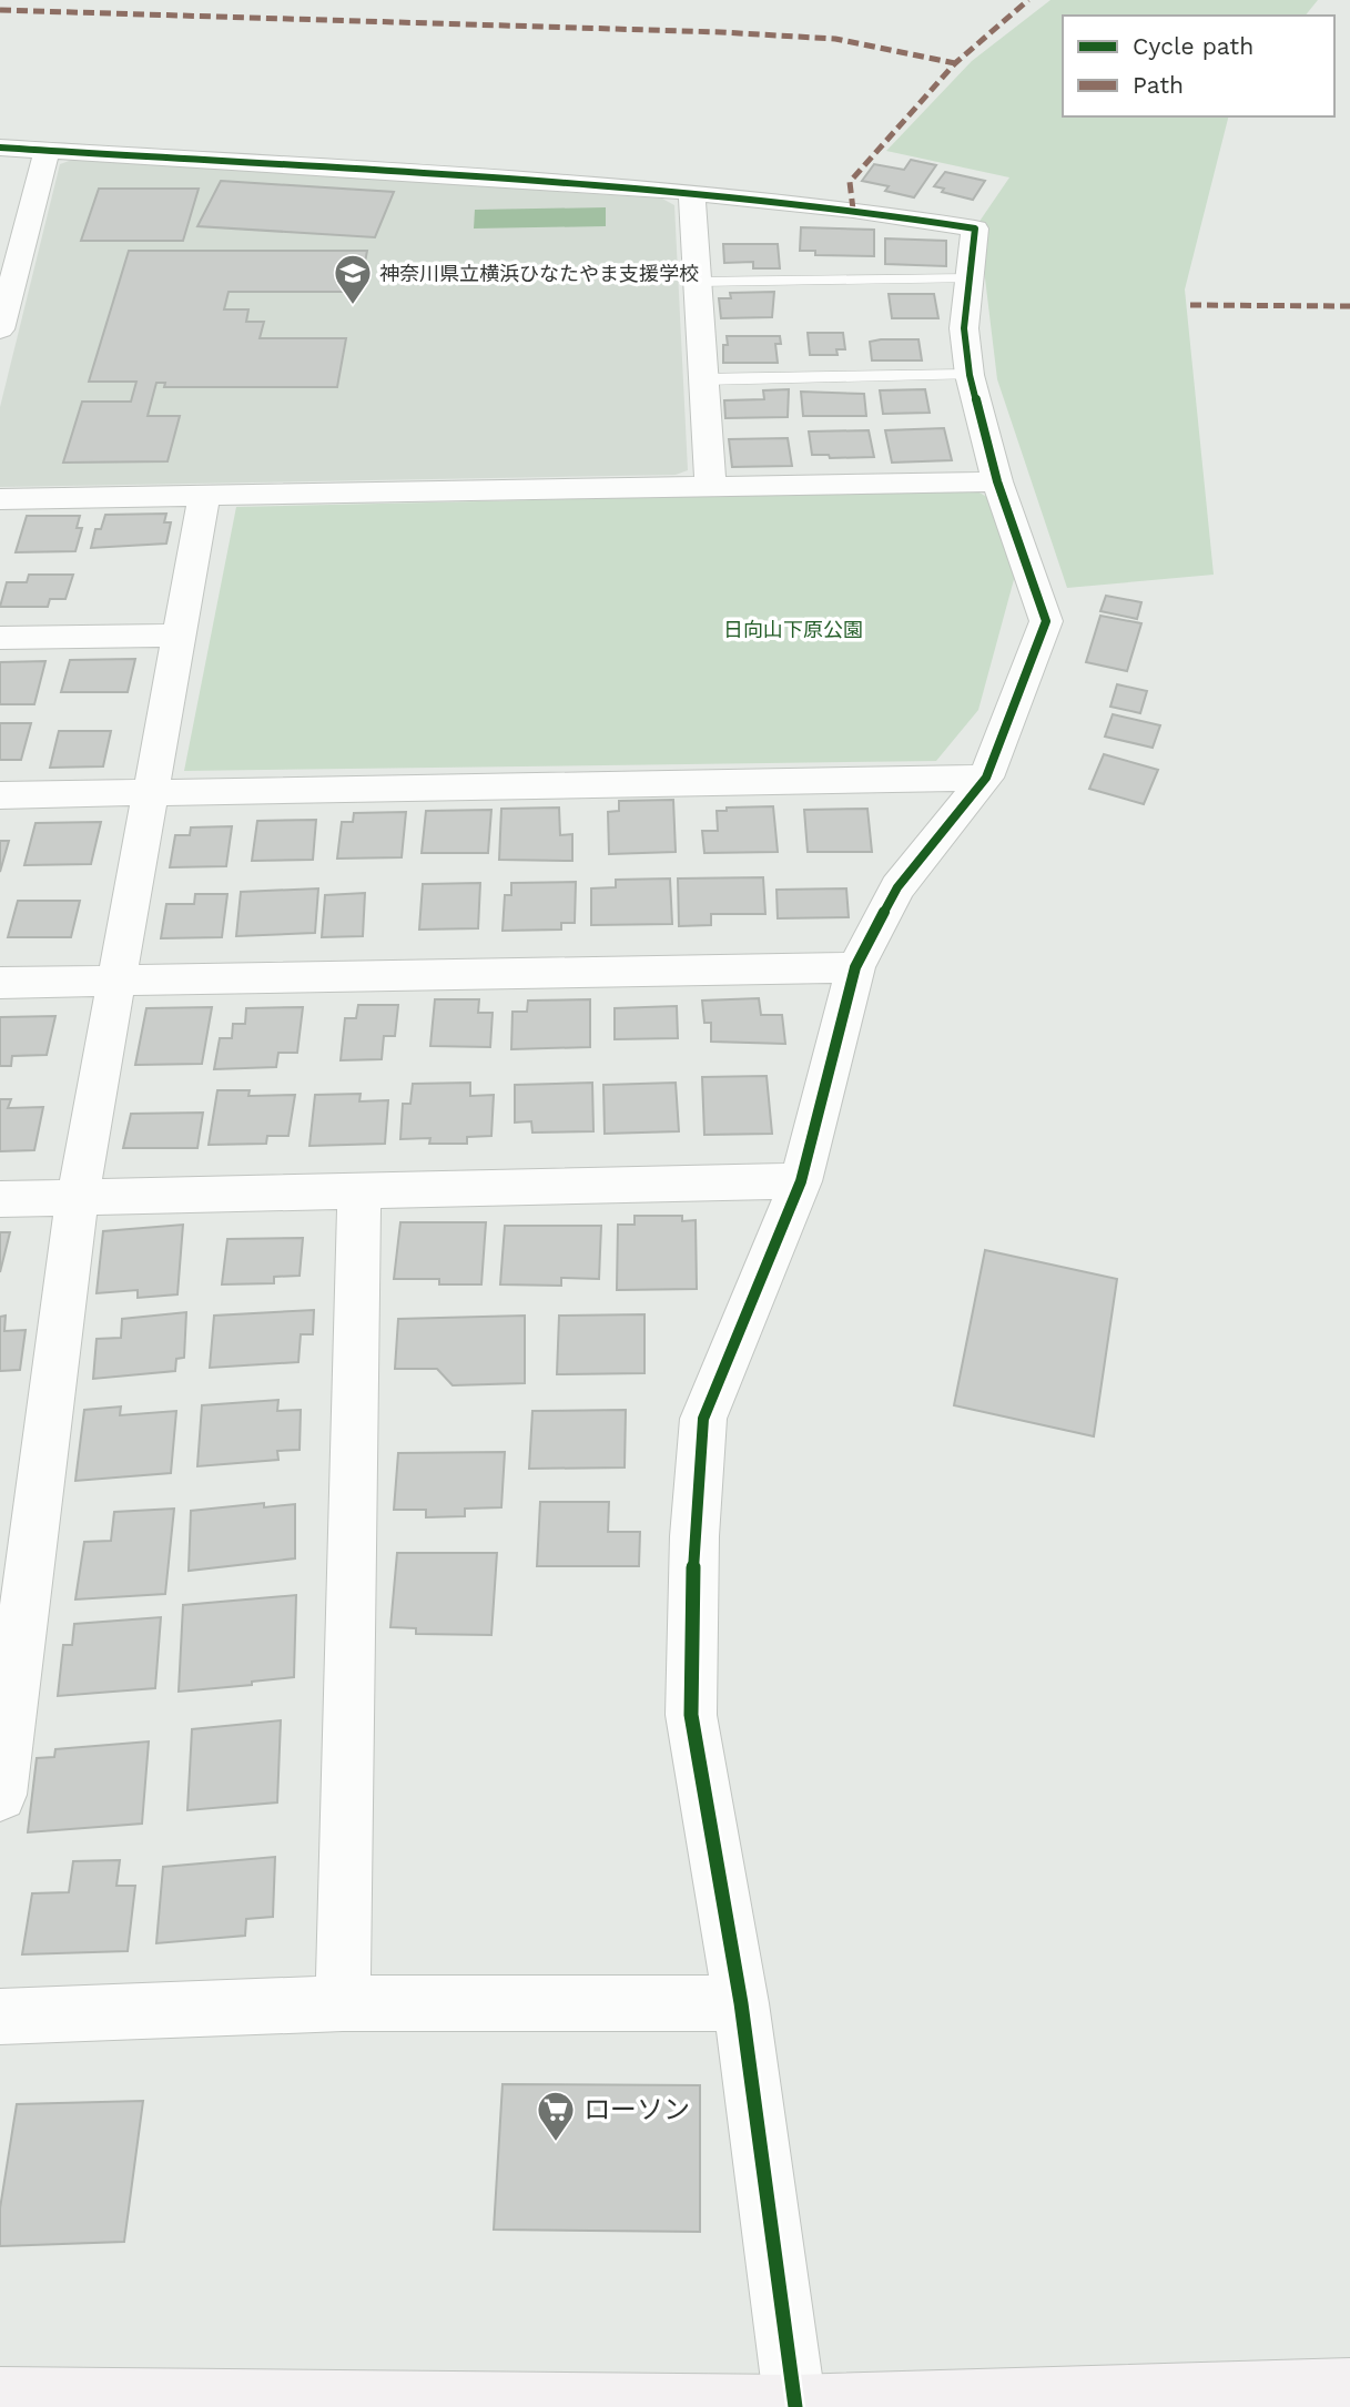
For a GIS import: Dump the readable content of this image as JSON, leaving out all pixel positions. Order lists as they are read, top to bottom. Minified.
{"parks":["日向山下原公園"],"places":{"school or university":["神奈川県立横浜ひなたやま支援学校"],"supermarket":["ローソン"]},"legend":["Cycle path","Path"]}
